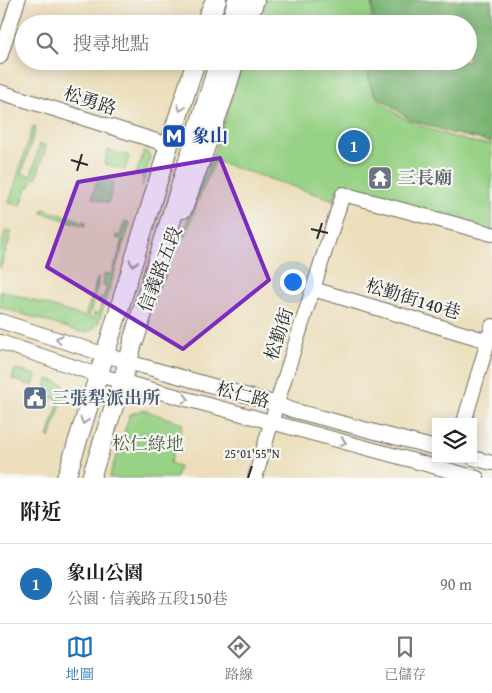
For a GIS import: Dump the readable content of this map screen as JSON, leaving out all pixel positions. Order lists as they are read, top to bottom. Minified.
{"streets":{"main road":["信義路五段"],"street":["松勇路","松勤街140巷","松勤街","松仁路"]},"crossings":[["松勇路","信義路五段"],["信義路五段","松仁路"],["松勤街140巷","松勤街"],["松勤街","松仁路"]],"parks":["松仁綠地"],"places":{"metro station":["象山"],"temple":["三長廟"],"public building":["三張犁派出所"]},"page":{"search":"搜尋地點","pins":"1","heading":"附近","list":[{"mark":"1","name":"象山公園","note":"公園 · 信義路五段150巷","value":"90 m"}],"nav":["地圖","路線","已儲存"]},"coordinates":["25°01'55\"N"]}
